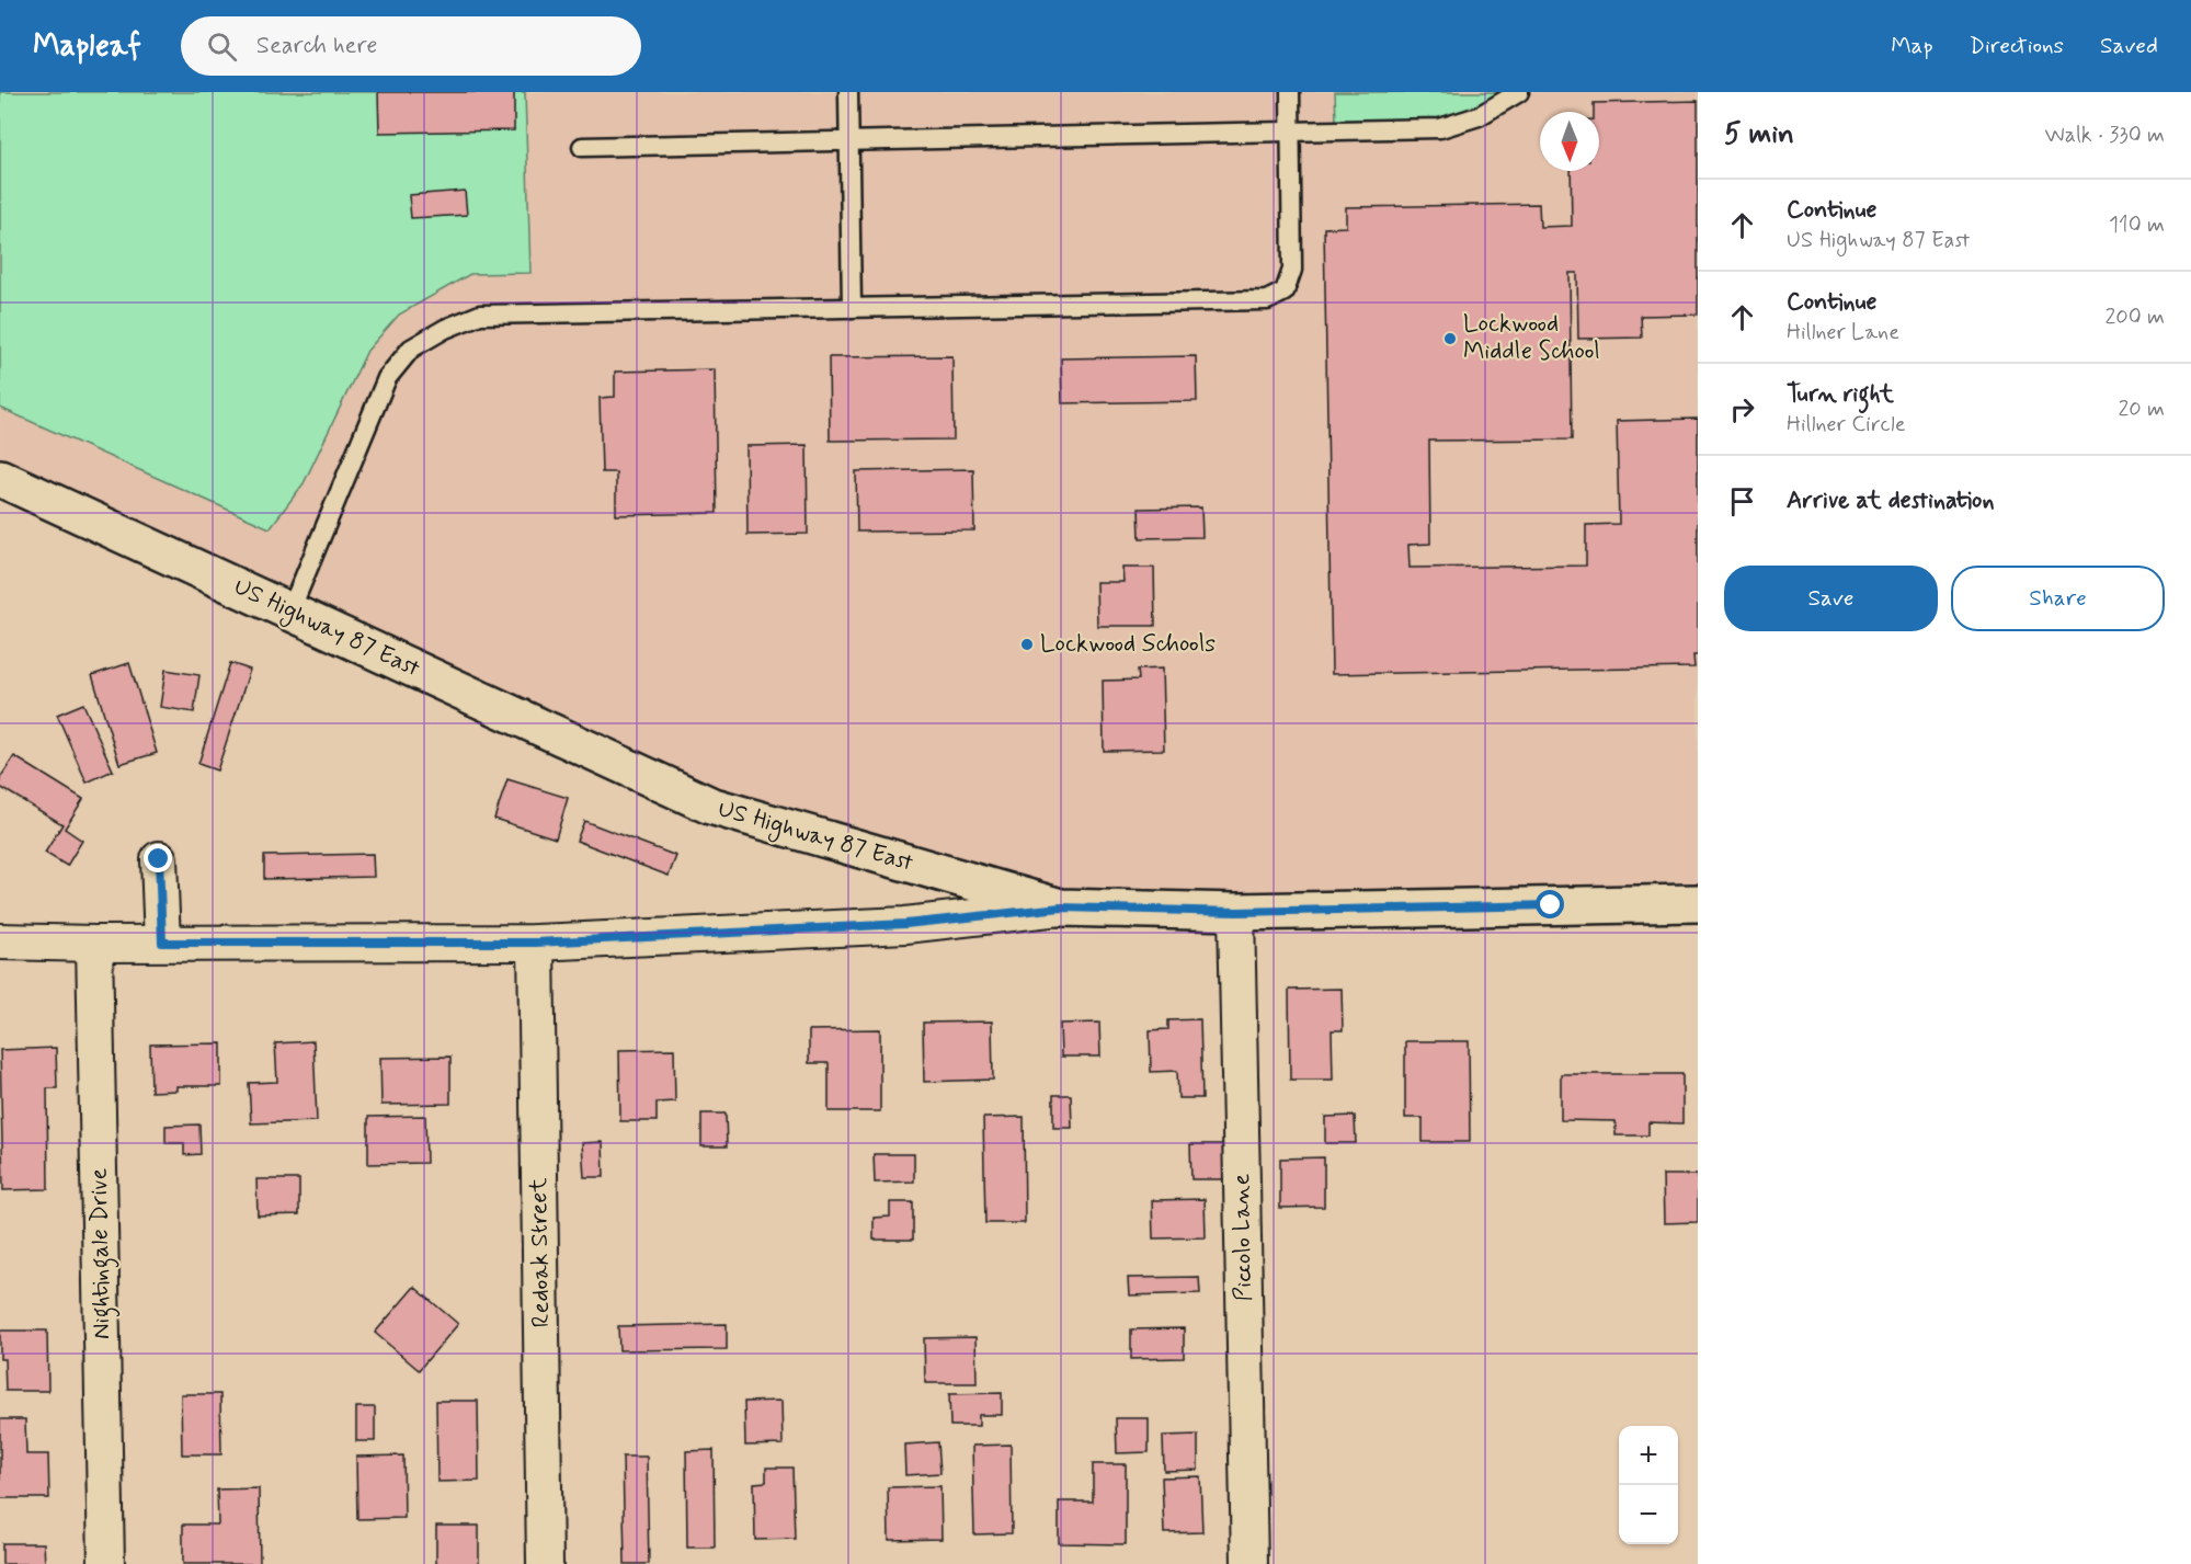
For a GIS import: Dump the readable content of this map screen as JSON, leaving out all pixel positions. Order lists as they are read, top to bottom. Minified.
{"streets":{"street":["US Highway 87 East","Piccolo Lane","Redoak Street","Nightingale Drive"]},"crossings":[["US Highway 87 East","Piccolo Lane"]],"places":["Lockwood Middle School","Lockwood Schools"],"north":"bottom","page":{"header":"Mapleaf","search":"Search here","nav":["Map","Directions","Saved"],"heading":["5 min","Walk · 330 m"],"list":[["Continue","US Highway 87 East","110 m"],["Continue","Hillner Lane","200 m"],["Turn right","Hillner Circle","20 m"],"Arrive at destination"],"buttons":["Save","Share"],"map_buttons":["+","−"]}}
